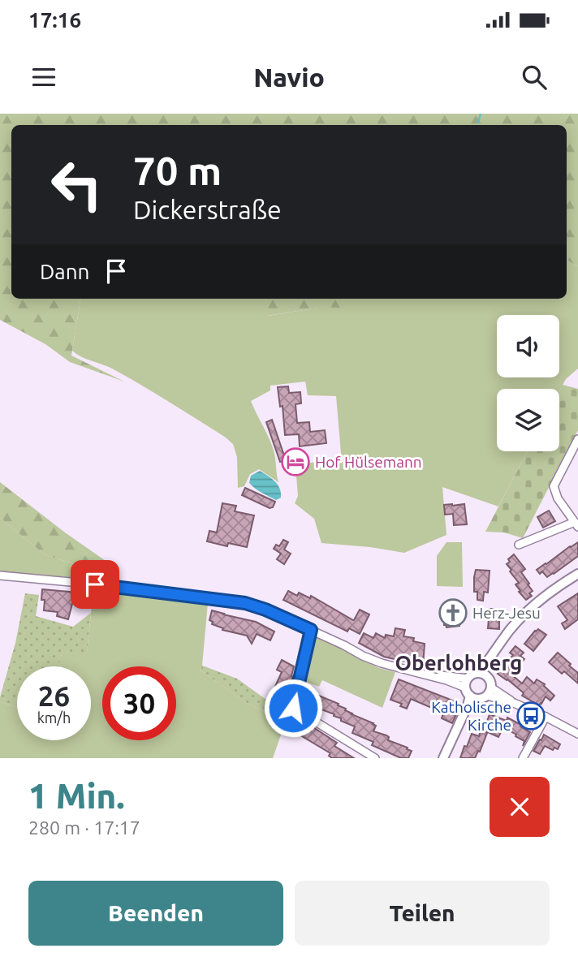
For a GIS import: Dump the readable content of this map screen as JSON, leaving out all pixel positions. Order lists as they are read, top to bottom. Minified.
{"districts":["Oberlohberg"],"places":{"hotel":["Hof Hülsemann"],"church":["Herz-Jesu"],"bus stop":["Katholische Kirche"]},"page":{"status":"17:16","header":"Navio","turn":["70 m","Dickerstraße"],"then":"Dann","speed":"26 km/h","limit":"30","heading":["1 Min.","280 m · 17:17"],"buttons":["Beenden","Teilen"]}}
